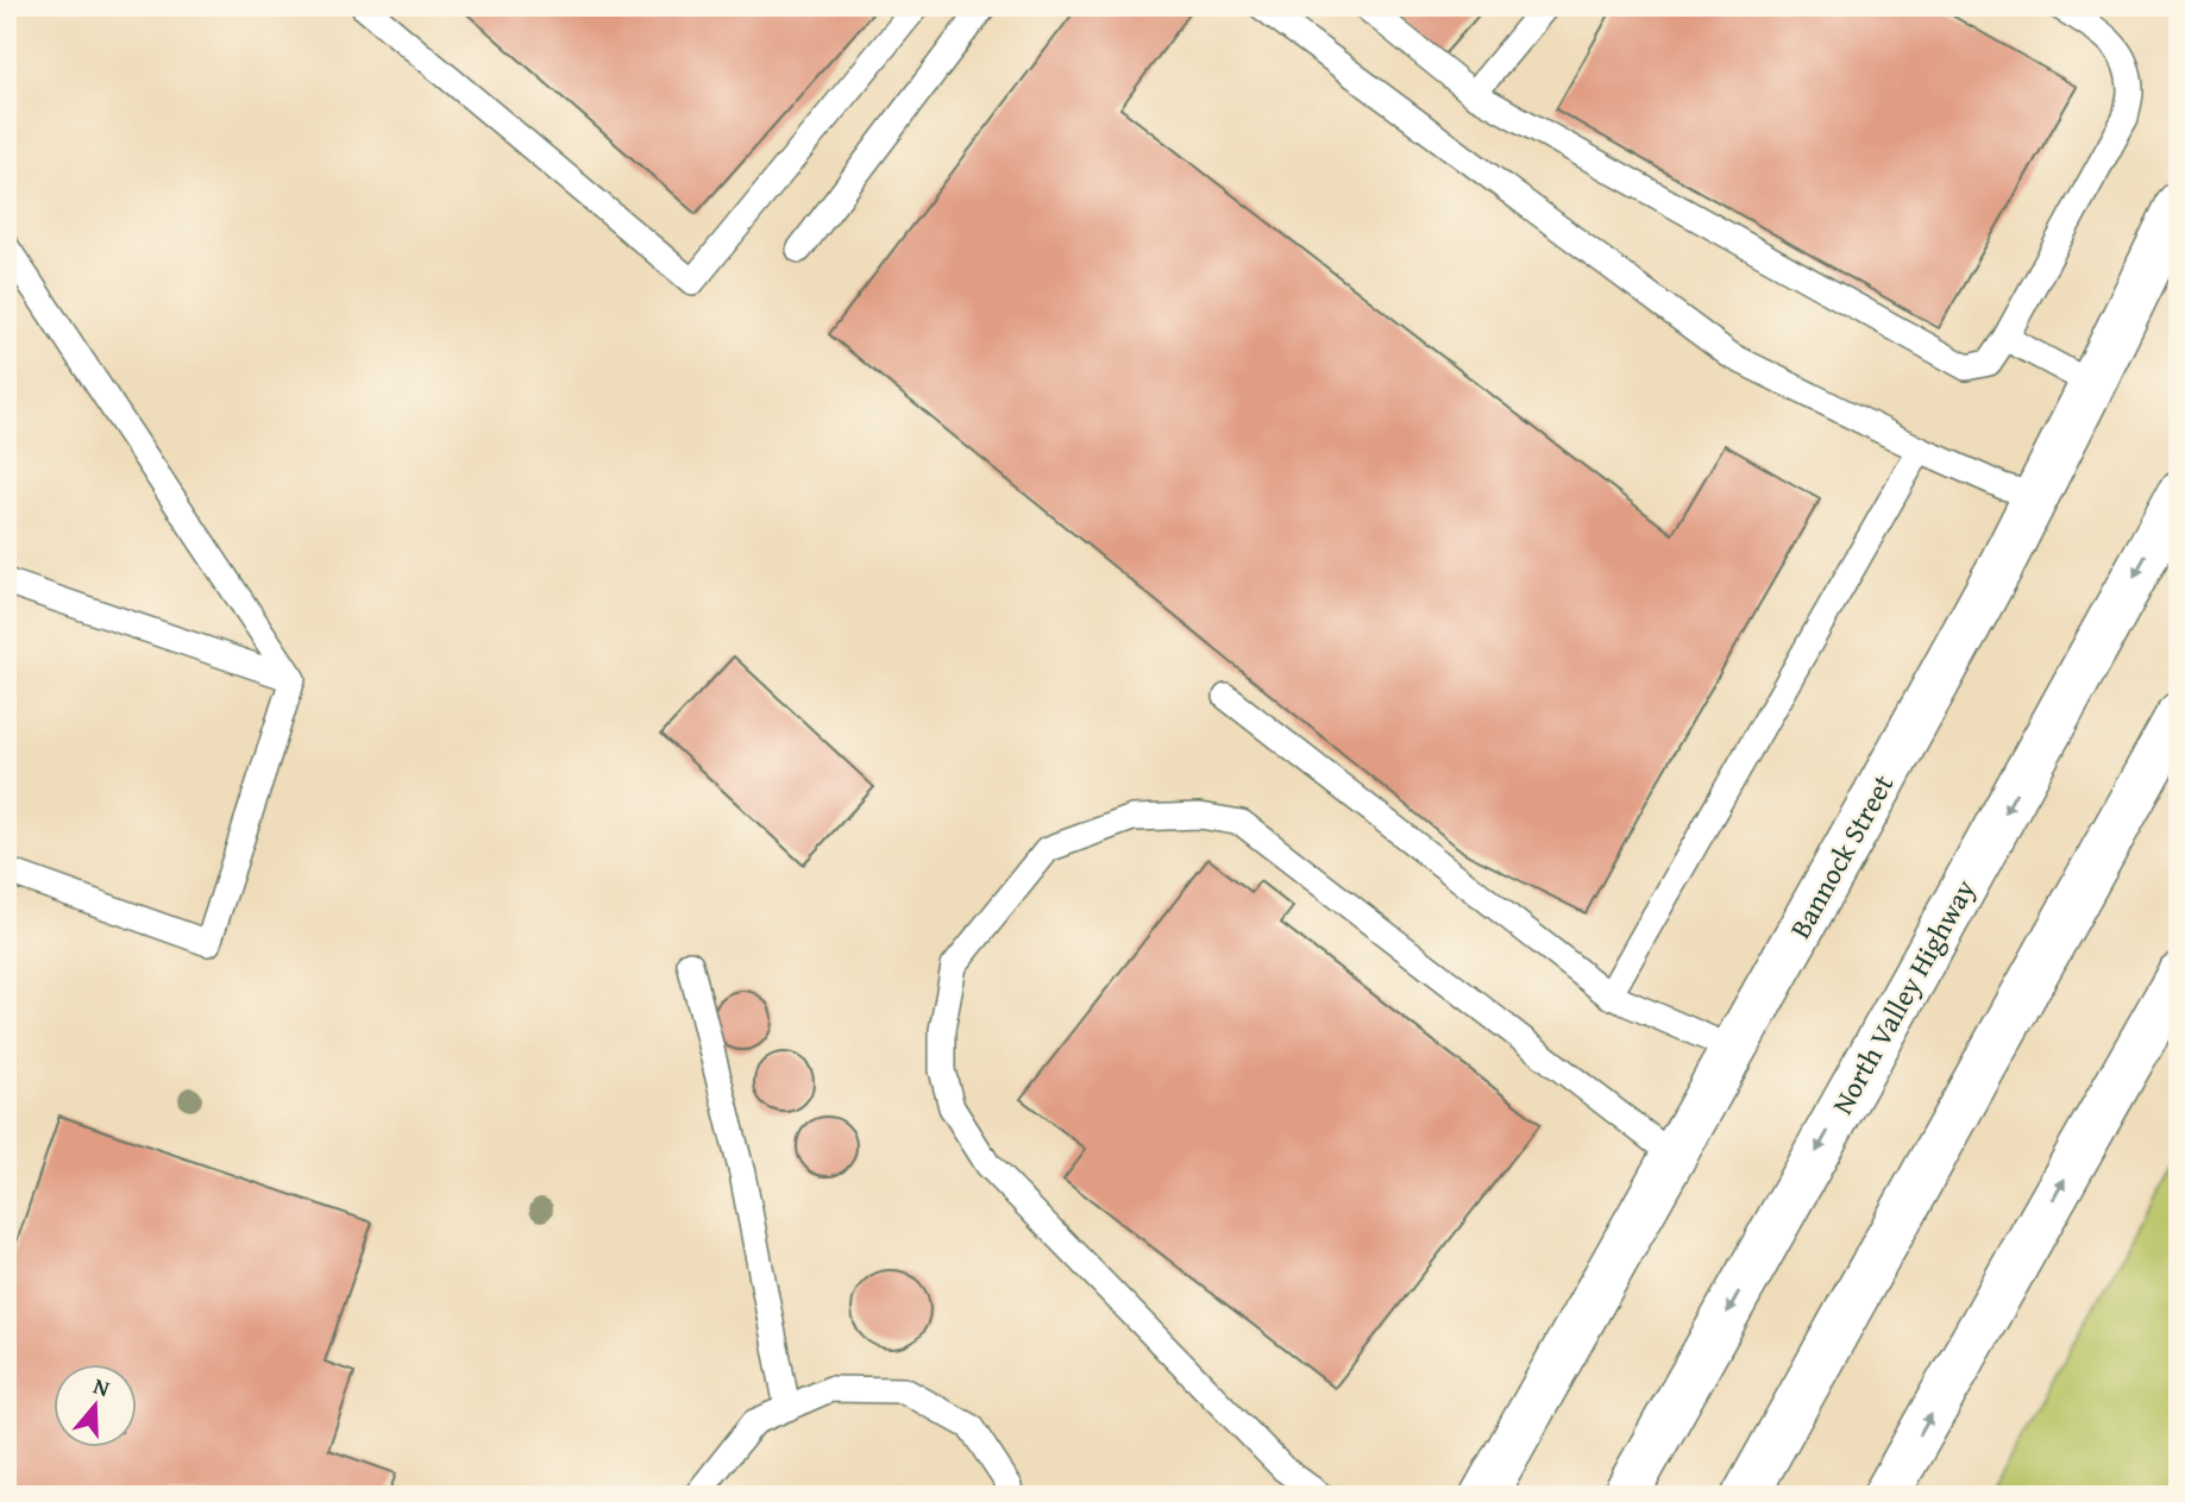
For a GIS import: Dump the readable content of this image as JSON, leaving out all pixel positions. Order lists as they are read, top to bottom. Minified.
{"streets":{"main road":["Bannock Street","North Valley Highway"]},"north":"top"}
